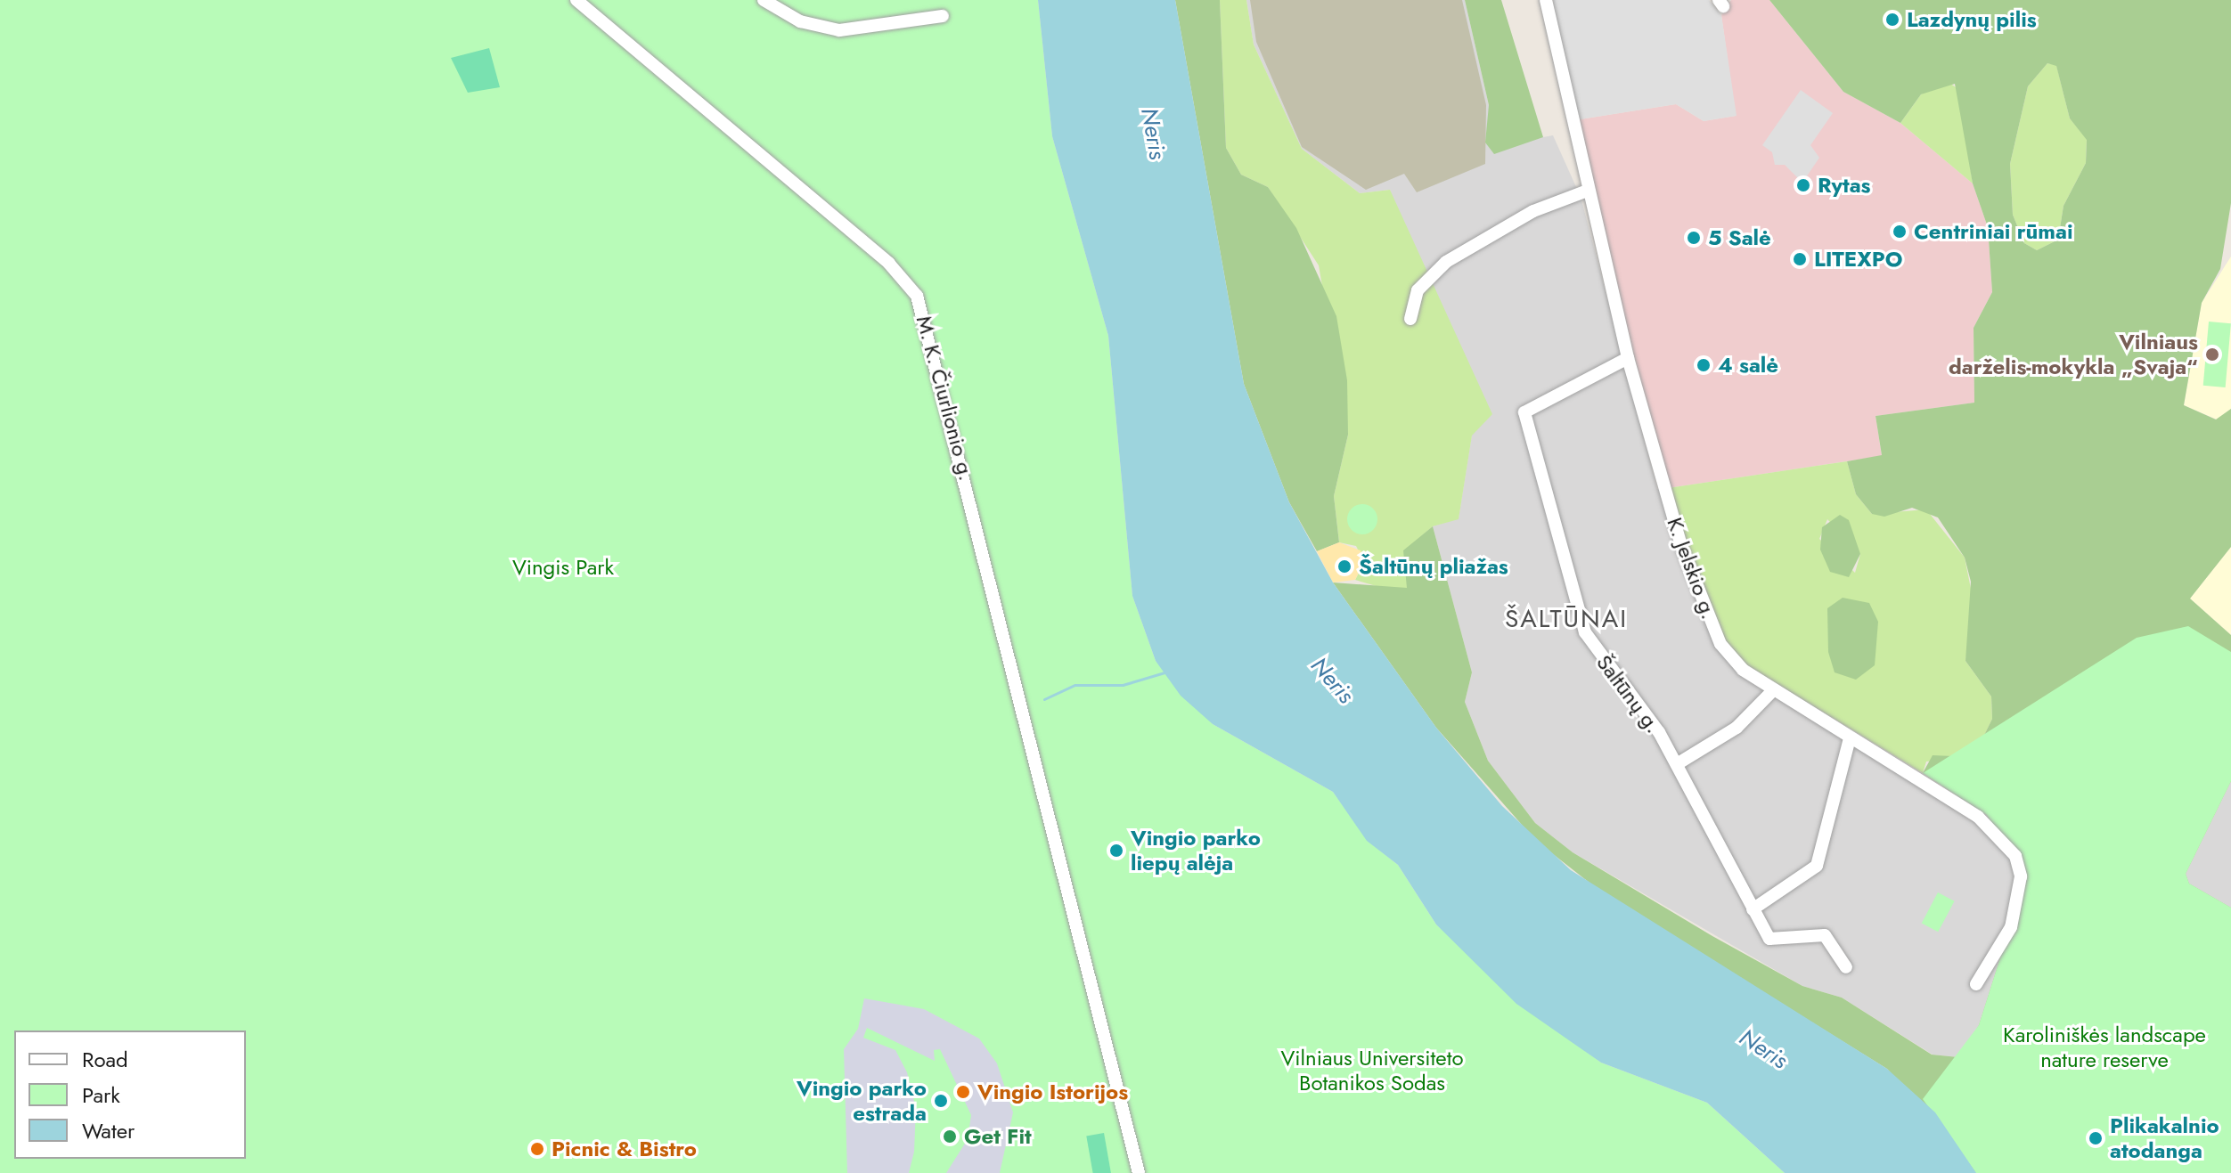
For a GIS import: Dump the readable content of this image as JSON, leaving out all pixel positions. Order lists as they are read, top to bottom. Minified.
{"streets":{"street":["M. K. Čiurlionio g.","K. Jelskio g.","Šaltūnų g."]},"crossings":[["K. Jelskio g.","Šaltūnų g."]],"districts":["ŠALTŪNAI"],"water":["Neris"],"parks":["Vingis Park","Karoliniškės landscape nature reserve","Vilniaus Universiteto Botanikos Sodas"],"places":["Lazdynų pilis","Rytas","Centriniai rūmai","5 Salė","LITEXPO","Vilniaus darželis-mokykla „Svaja“","4 salė","Šaltūnų pliažas","Vingio parko liepų alėja","Vingio Istorijos","Vingio parko estrada","Get Fit","Plikakalnio atodanga","Picnic & Bistro"],"legend":["Road","Park","Water"]}
